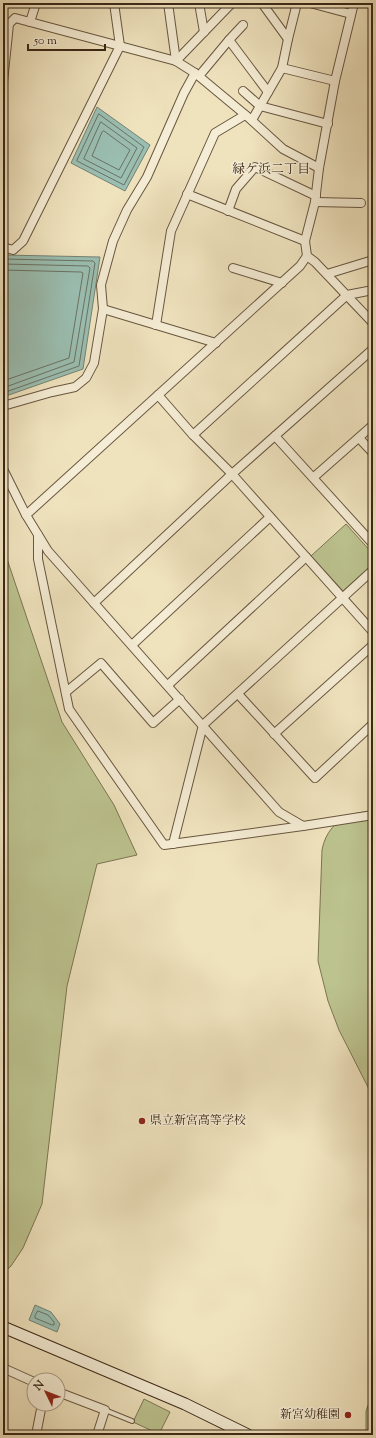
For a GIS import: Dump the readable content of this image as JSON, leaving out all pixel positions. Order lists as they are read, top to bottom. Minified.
{"districts":["緑ケ浜二丁目"],"places":["県立新宮高等学校","新宮幼稚園"],"scale_bar":"50 m","north":"top left"}
